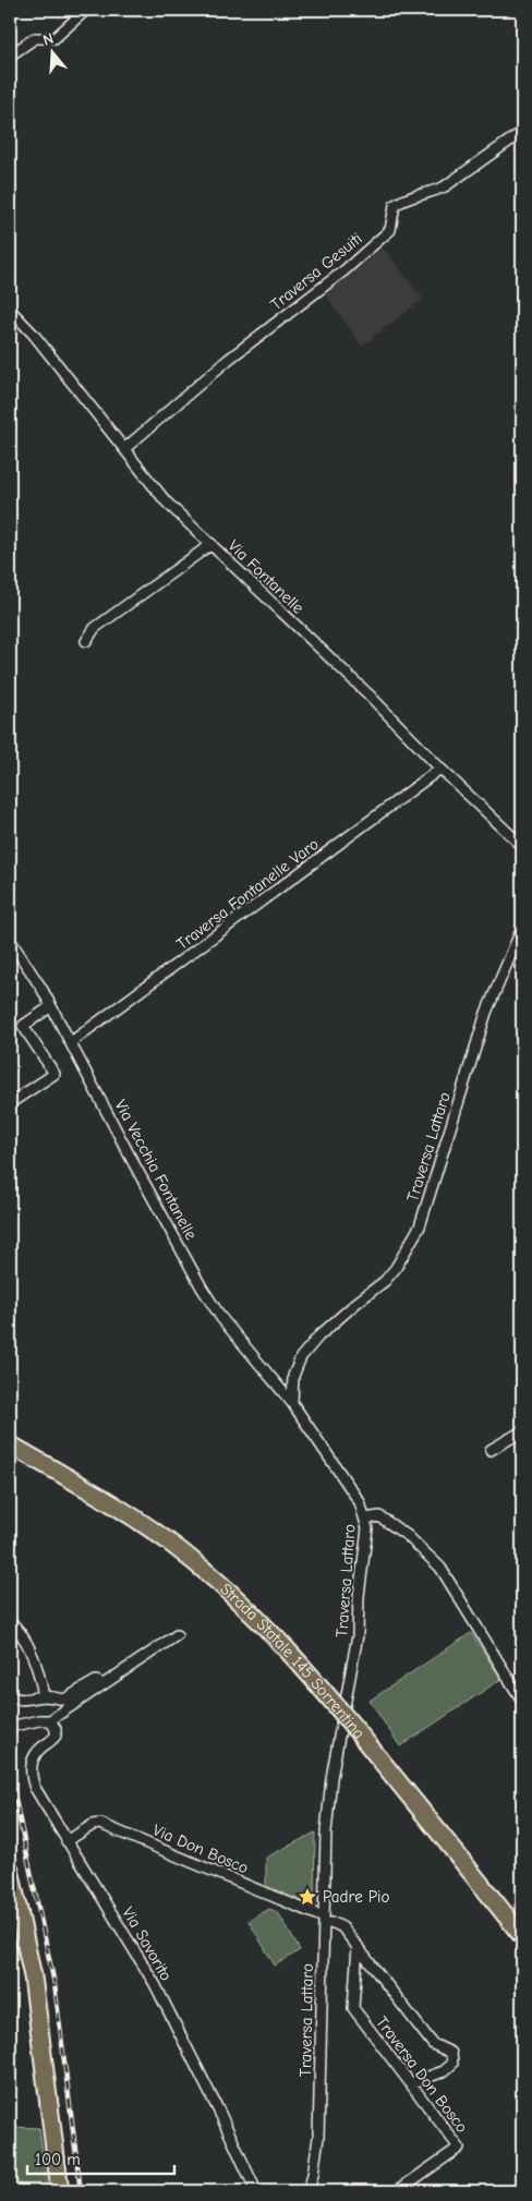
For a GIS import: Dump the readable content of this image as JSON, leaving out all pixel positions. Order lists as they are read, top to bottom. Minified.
{"streets":{"highway":["Strada Statale 145 Sorrentina"],"street":["Traversa Gesuiti","Via Fontanelle","Traversa Fontanelle Varo","Traversa Lattaro","Via Vecchia Fontanelle","Via Don Bosco","Via Savorito","Traversa Don Bosco"]},"crossings":[["Traversa Gesuiti","Via Fontanelle"],["Via Fontanelle","Traversa Fontanelle Varo"],["Traversa Fontanelle Varo","Via Vecchia Fontanelle"],["Traversa Lattaro","Via Vecchia Fontanelle"],["Traversa Lattaro","Via Don Bosco"],["Via Don Bosco","Via Savorito"],["Via Don Bosco","Traversa Don Bosco"]],"places":{"place":["Padre Pio"]},"scale_bar":"100 m","north":"top"}
